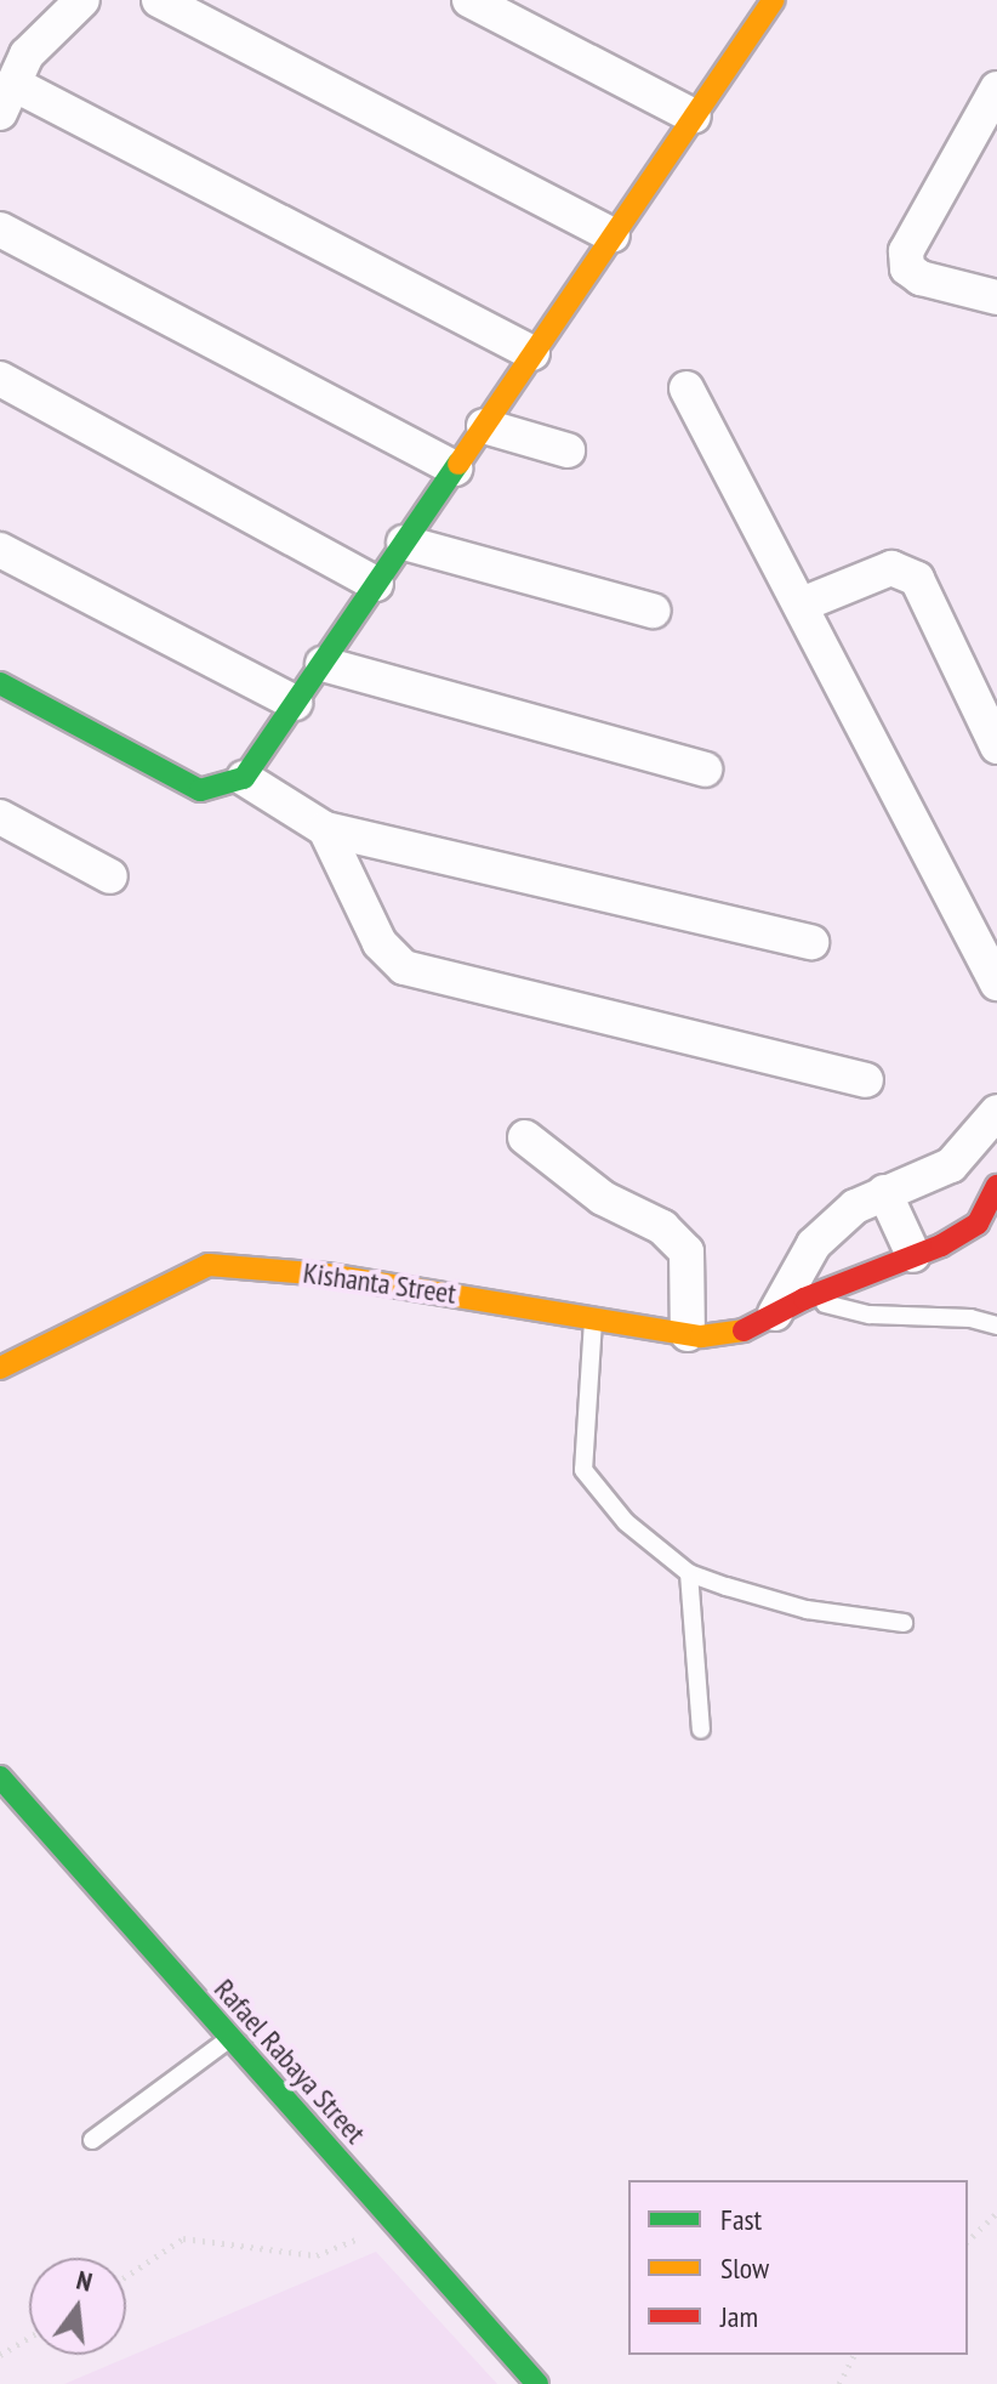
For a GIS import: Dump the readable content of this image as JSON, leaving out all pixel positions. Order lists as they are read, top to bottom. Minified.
{"streets":{"street":["Kishanta Street","Rafael Rabaya Street"]},"legend":["Fast","Slow","Jam"],"north":"top"}
